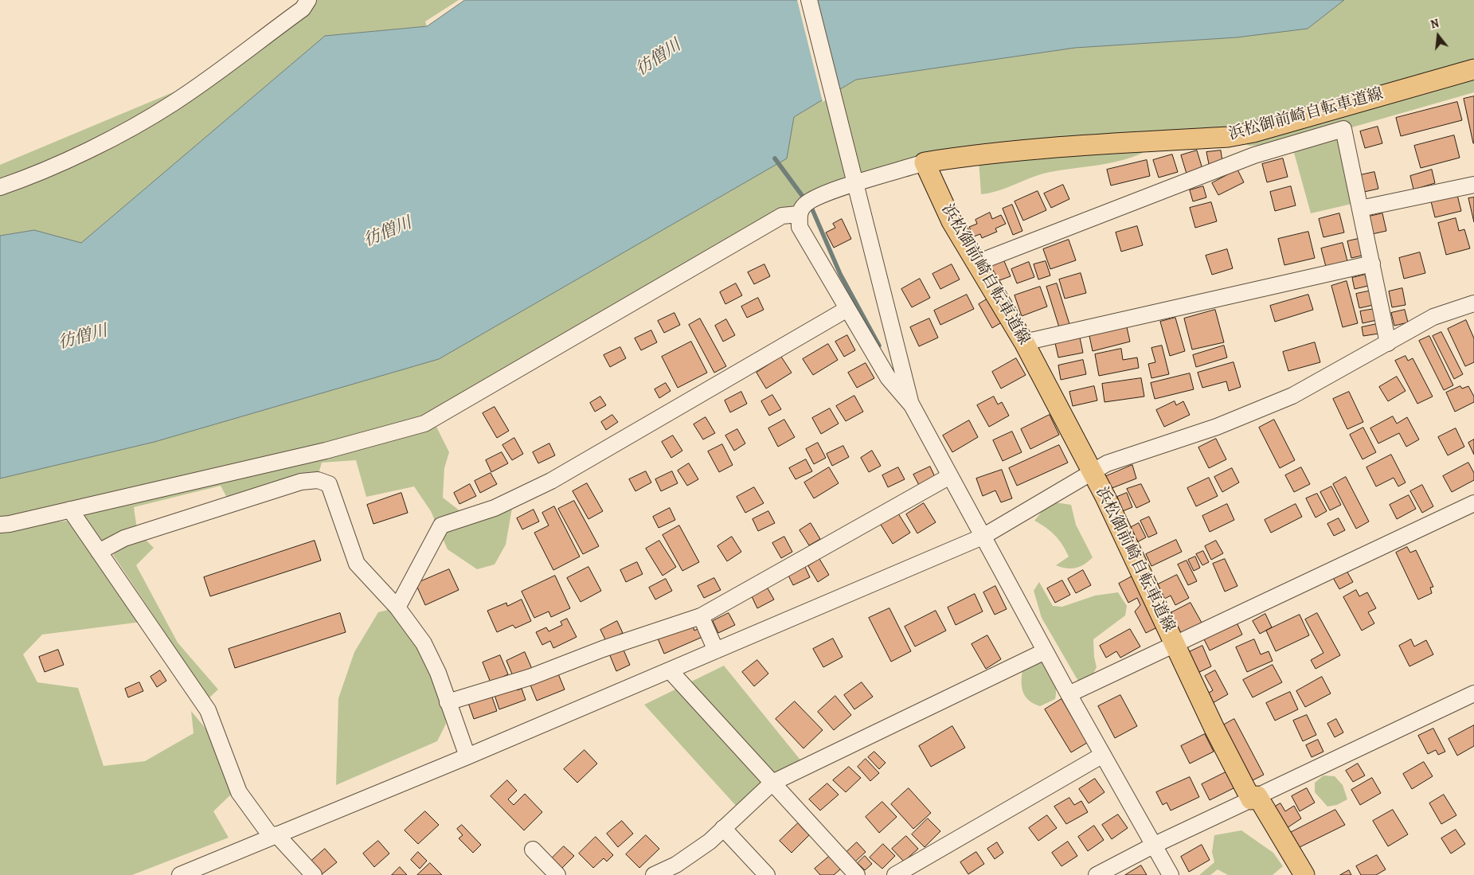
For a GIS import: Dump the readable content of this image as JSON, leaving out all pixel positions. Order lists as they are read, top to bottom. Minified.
{"streets":{"main road":["浜松御前崎自転車道線"]},"water":["彷僧川"],"north":"top"}
